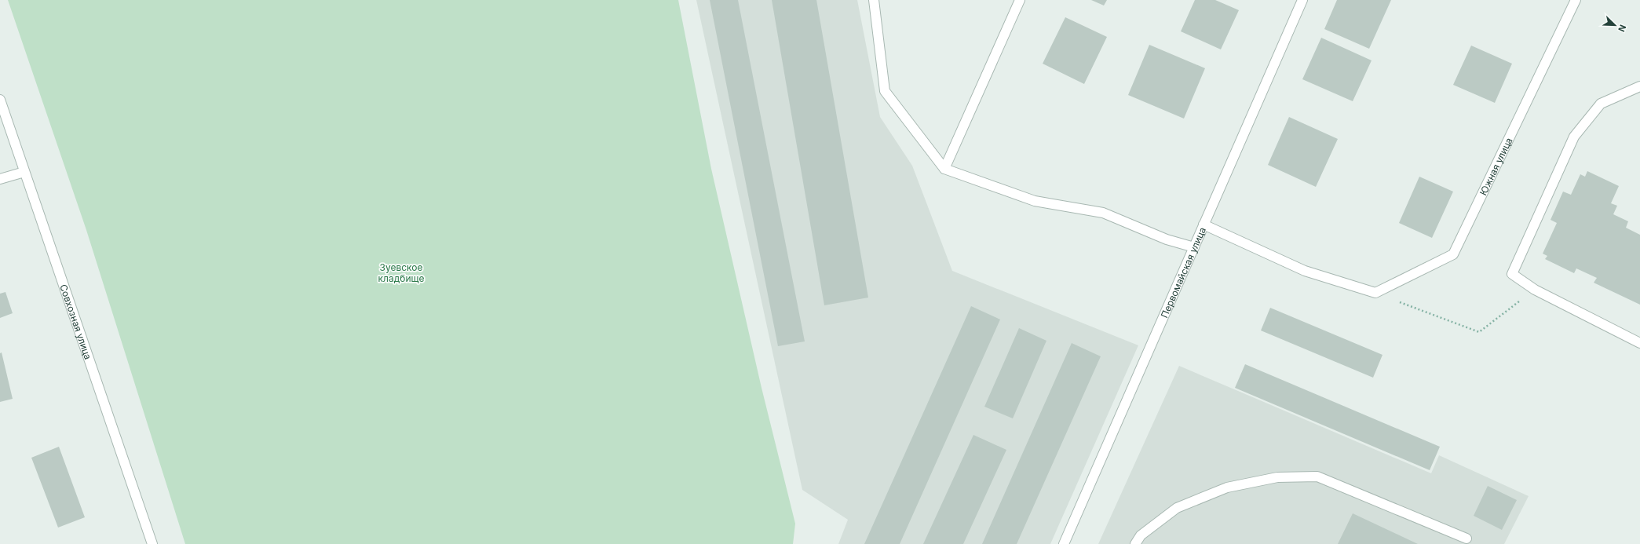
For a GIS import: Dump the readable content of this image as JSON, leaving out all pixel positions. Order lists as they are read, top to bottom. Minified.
{"streets":{"street":["Южная улица","Первомайская улица","Совхозная улица"]},"parks":["Зуевское кладбище"],"north":"bottom right"}
